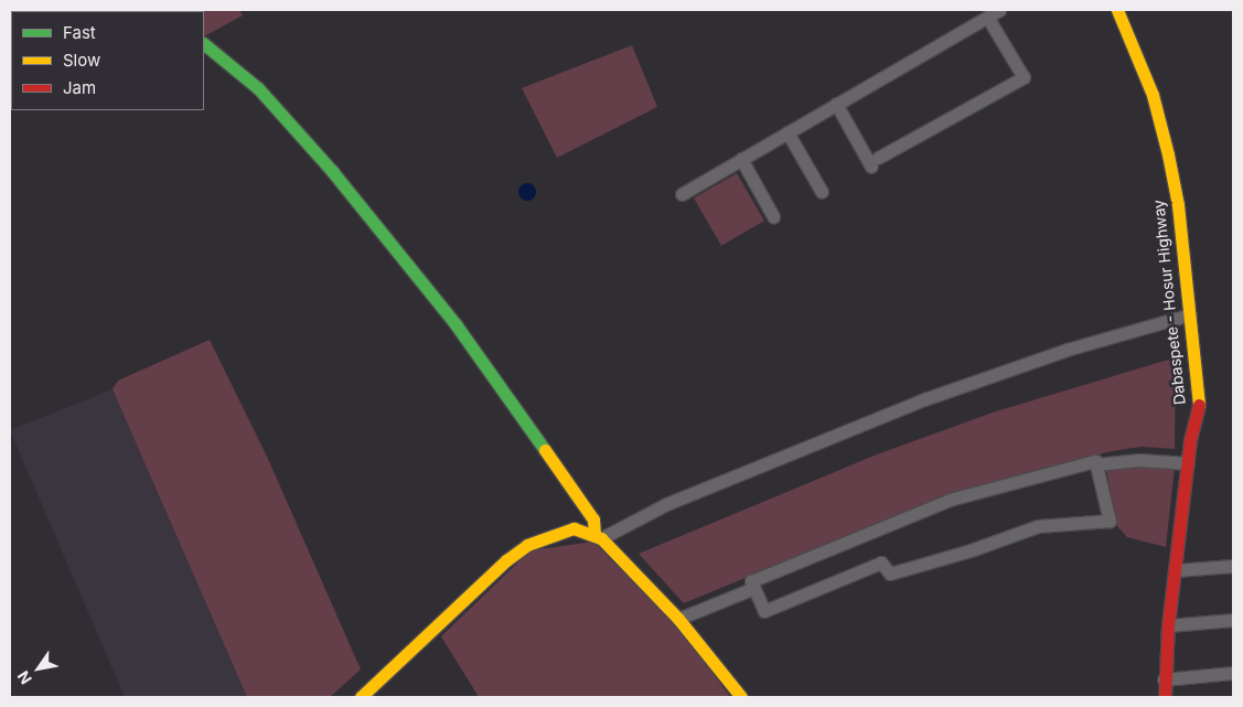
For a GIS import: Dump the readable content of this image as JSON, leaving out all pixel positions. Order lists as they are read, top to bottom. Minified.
{"streets":{"main road":["Dabaspete - Hosur Highway"]},"legend":["Fast","Slow","Jam"],"north":"bottom left"}
